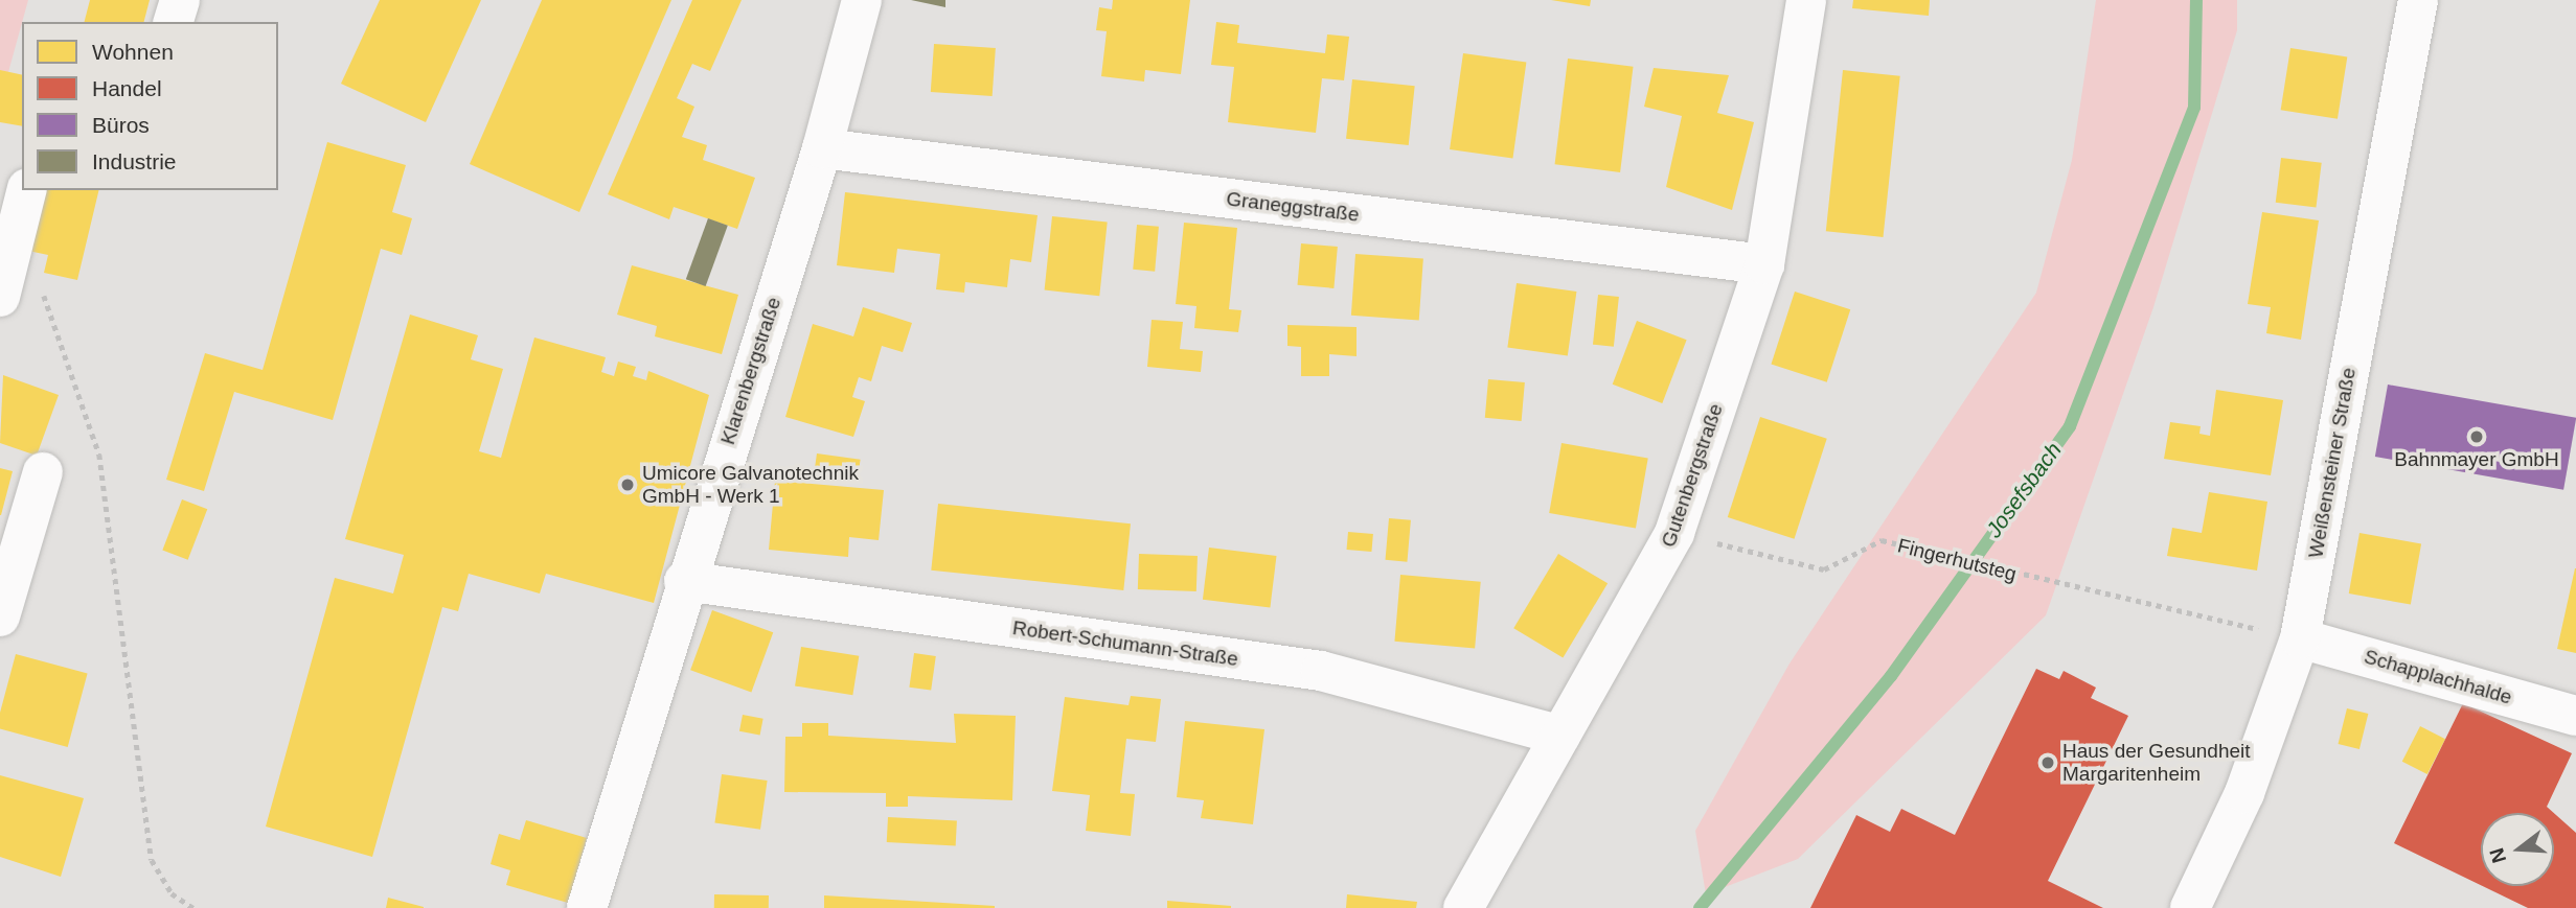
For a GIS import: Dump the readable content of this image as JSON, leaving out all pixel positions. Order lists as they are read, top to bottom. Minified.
{"streets":{"street":["Graneggstraße","Klarenbergstraße","Weißensteiner Straße","Gutenbergstraße","Robert-Schumann-Straße","Schapplachhalde"],"path":["Fingerhutsteg"]},"crossings":[["Graneggstraße","Klarenbergstraße"],["Graneggstraße","Gutenbergstraße"],["Klarenbergstraße","Robert-Schumann-Straße"],["Weißensteiner Straße","Fingerhutsteg"],["Weißensteiner Straße","Schapplachhalde"],["Gutenbergstraße","Fingerhutsteg"],["Gutenbergstraße","Robert-Schumann-Straße"],["Fingerhutsteg","Schapplachhalde"]],"water":["Josefsbach"],"places":["Bahnmayer GmbH","Umicore Galvanotechnik GmbH - Werk 1","Haus der Gesundheit Margaritenheim"],"legend":["Wohnen","Handel","Büros","Industrie"],"north":"left"}
